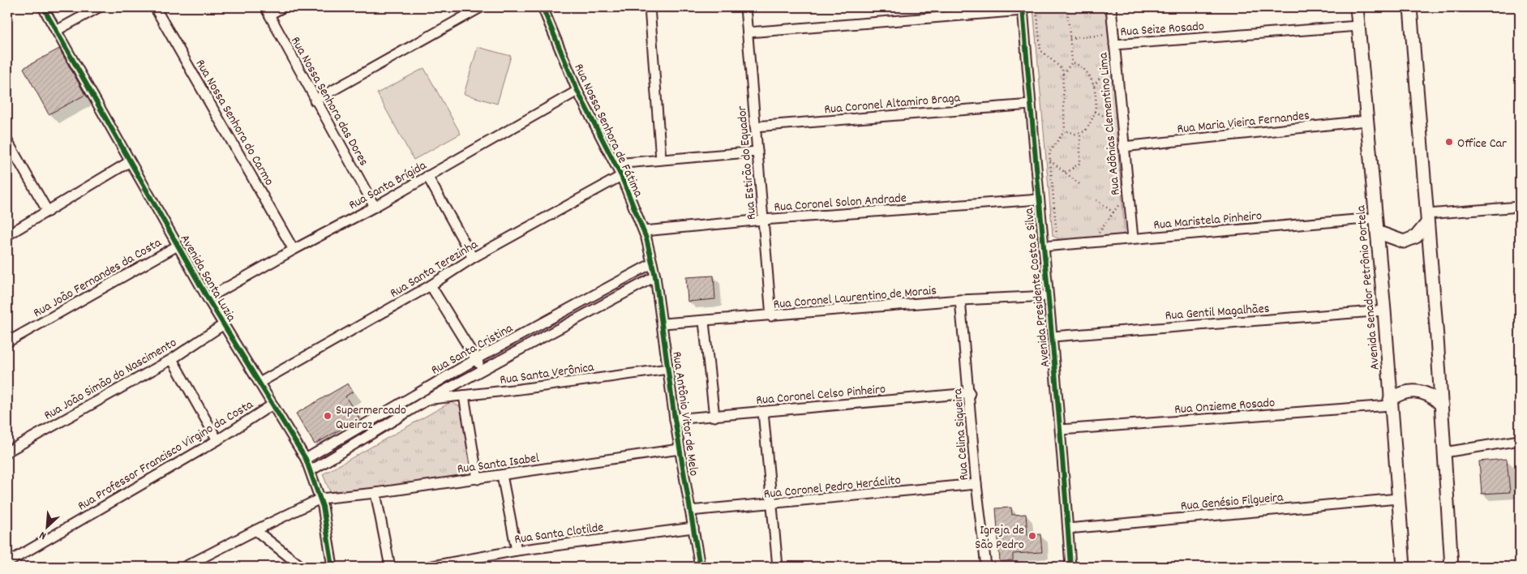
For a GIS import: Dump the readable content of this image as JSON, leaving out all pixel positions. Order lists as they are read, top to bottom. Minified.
{"streets":{"street":["Rua Seize Rosado","Rua Nossa Senhora das Dores","Rua Coronel Altamiro Braga","Rua Maria Vieira Fernandes","Rua Nossa Senhora do Carmo","Rua Adônias Clementino Lima","Rua Nossa Senhora de Fátima","Rua Estirão do Equador","Rua Santa Brígida","Rua Coronel Solon Andrade","Rua Maristela Pinheiro","Rua Santa Terezinha","Rua João Fernandes da Costa","Avenida Santa Luzia","Avenida Presidente Costa e Silva","Avenida Senador Petrônio Portela","Rua Coronel Laurentino de Morais","Rua Gentil Magalhães","Rua Santa Cristina","Rua Santa Verônica","Rua João Simão do Nascimento","Rua Coronel Celso Pinheiro","Rua Onzieme Rosado","Rua Antônio Vitor de Melo","Rua Celina Siqueira","Rua Professor Francisco Virgino da Costa","Rua Santa Isabel","Rua Coronel Pedro Heráclito","Rua Genésio Filgueira","Rua Santa Clotilde"]},"crossings":[["Rua Seize Rosado","Rua Adônias Clementino Lima"],["Rua Seize Rosado","Avenida Senador Petrônio Portela"],["Rua Nossa Senhora das Dores","Rua Santa Brígida"],["Rua Coronel Altamiro Braga","Rua Estirão do Equador"],["Rua Coronel Altamiro Braga","Avenida Presidente Costa e Silva"],["Rua Maria Vieira Fernandes","Rua Adônias Clementino Lima"],["Rua Maria Vieira Fernandes","Avenida Senador Petrônio Portela"],["Rua Nossa Senhora do Carmo","Rua Santa Brígida"],["Rua Adônias Clementino Lima","Rua Maristela Pinheiro"],["Rua Nossa Senhora de Fátima","Rua Santa Brígida"],["Rua Nossa Senhora de Fátima","Rua Coronel Solon Andrade"],["Rua Nossa Senhora de Fátima","Rua Santa Terezinha"],["Rua Nossa Senhora de Fátima","Rua Santa Cristina"],["Rua Nossa Senhora de Fátima","Rua Antônio Vitor de Melo"],["Rua Estirão do Equador","Rua Coronel Solon Andrade"],["Rua Estirão do Equador","Rua Coronel Laurentino de Morais"],["Rua Santa Brígida","Avenida Santa Luzia"],["Rua Coronel Solon Andrade","Avenida Presidente Costa e Silva"],["Rua Maristela Pinheiro","Avenida Presidente Costa e Silva"],["Rua Maristela Pinheiro","Avenida Senador Petrônio Portela"],["Rua Santa Terezinha","Avenida Santa Luzia"],["Rua João Fernandes da Costa","Avenida Santa Luzia"],["Avenida Santa Luzia","Rua Santa Cristina"],["Avenida Santa Luzia","Rua João Simão do Nascimento"],["Avenida Santa Luzia","Rua Professor Francisco Virgino da Costa"],["Avenida Santa Luzia","Rua Santa Isabel"],["Avenida Presidente Costa e Silva","Rua Coronel Laurentino de Morais"],["Avenida Presidente Costa e Silva","Rua Gentil Magalhães"],["Avenida Presidente Costa e Silva","Rua Onzieme Rosado"],["Avenida Presidente Costa e Silva","Rua Genésio Filgueira"],["Avenida Senador Petrônio Portela","Rua Gentil Magalhães"],["Avenida Senador Petrônio Portela","Rua Onzieme Rosado"],["Avenida Senador Petrônio Portela","Rua Genésio Filgueira"],["Rua Coronel Laurentino de Morais","Rua Antônio Vitor de Melo"],["Rua Coronel Laurentino de Morais","Rua Celina Siqueira"],["Rua Santa Cristina","Rua Santa Verônica"],["Rua Santa Cristina","Rua Antônio Vitor de Melo"],["Rua Santa Verônica","Rua Antônio Vitor de Melo"],["Rua Coronel Celso Pinheiro","Rua Antônio Vitor de Melo"],["Rua Coronel Celso Pinheiro","Rua Celina Siqueira"],["Rua Antônio Vitor de Melo","Rua Santa Isabel"],["Rua Antônio Vitor de Melo","Rua Coronel Pedro Heráclito"],["Rua Antônio Vitor de Melo","Rua Santa Clotilde"],["Rua Celina Siqueira","Rua Coronel Pedro Heráclito"]],"places":["Office Car","Supermercado Queiroz","Igreja de São Pedro"],"north":"bottom left"}
